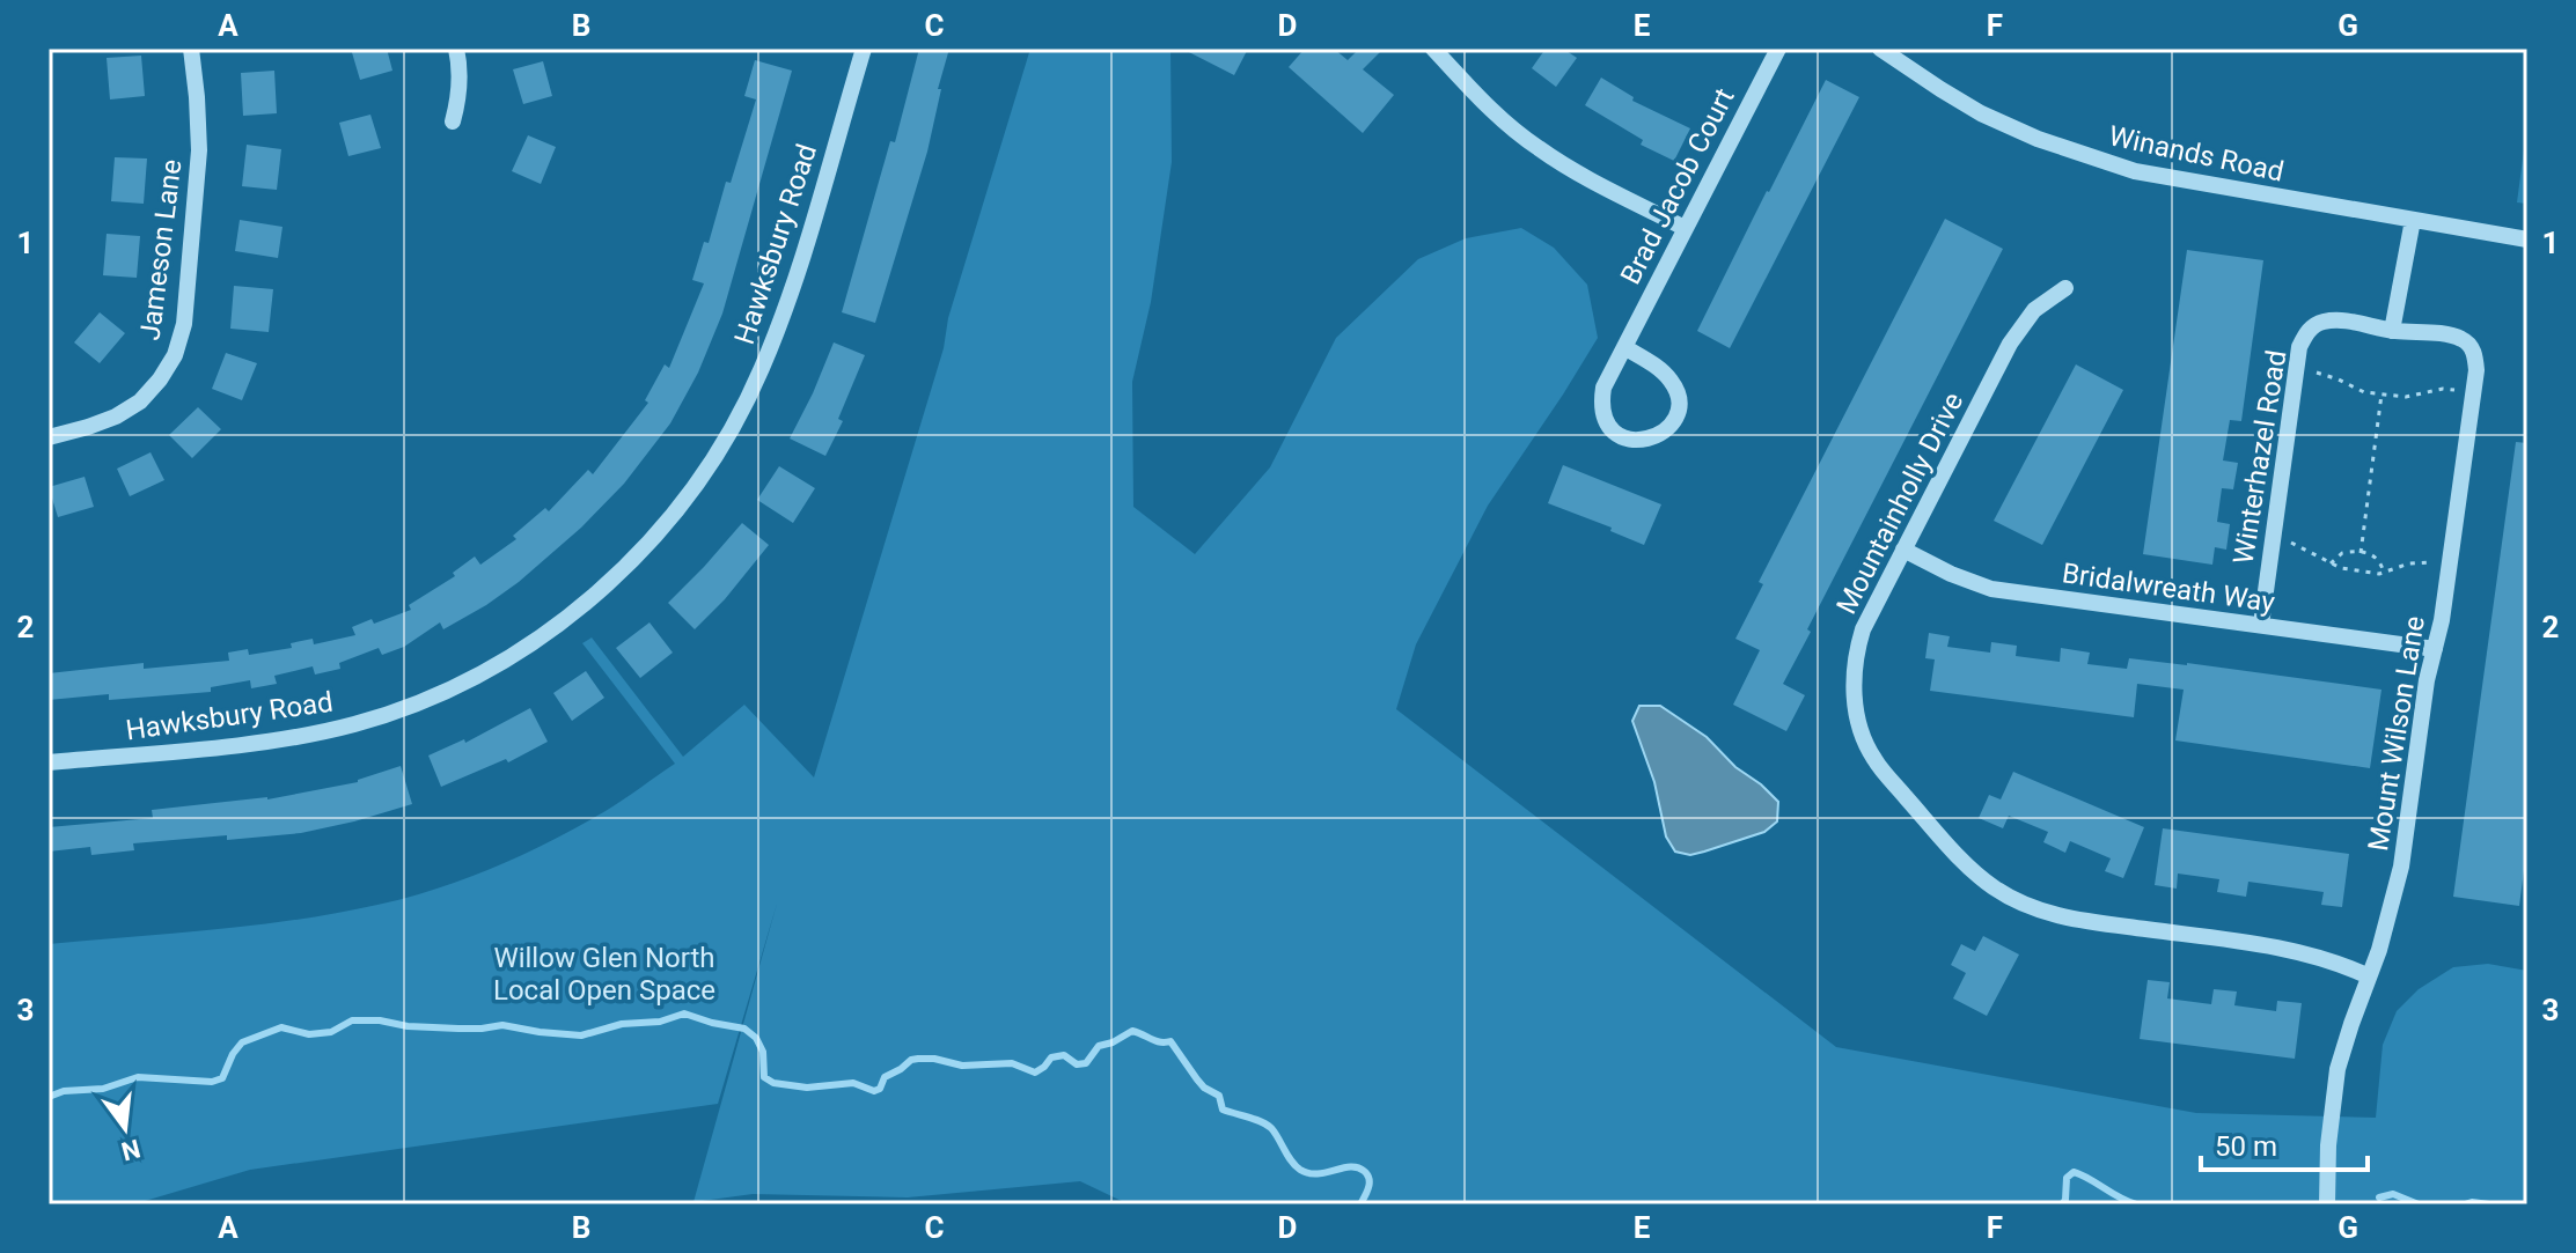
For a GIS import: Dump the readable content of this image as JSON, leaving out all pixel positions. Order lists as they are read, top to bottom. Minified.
{"streets":{"street":["Winands Road","Brad Jacob Court","Hawksbury Road","Jameson Lane","Winterhazel Road","Mountainholly Drive","Bridalwreath Way","Mount Wilson Lane"]},"crossings":[["Winterhazel Road","Bridalwreath Way"],["Winterhazel Road","Mount Wilson Lane"],["Mountainholly Drive","Bridalwreath Way"],["Mountainholly Drive","Mount Wilson Lane"],["Bridalwreath Way","Mount Wilson Lane"]],"parks":["Willow Glen North Local Open Space"],"scale_bar":"50 m","north":"bottom","grid":{"columns":["A","B","C","D","E","F","G"],"rows":["1","2","3"]}}
